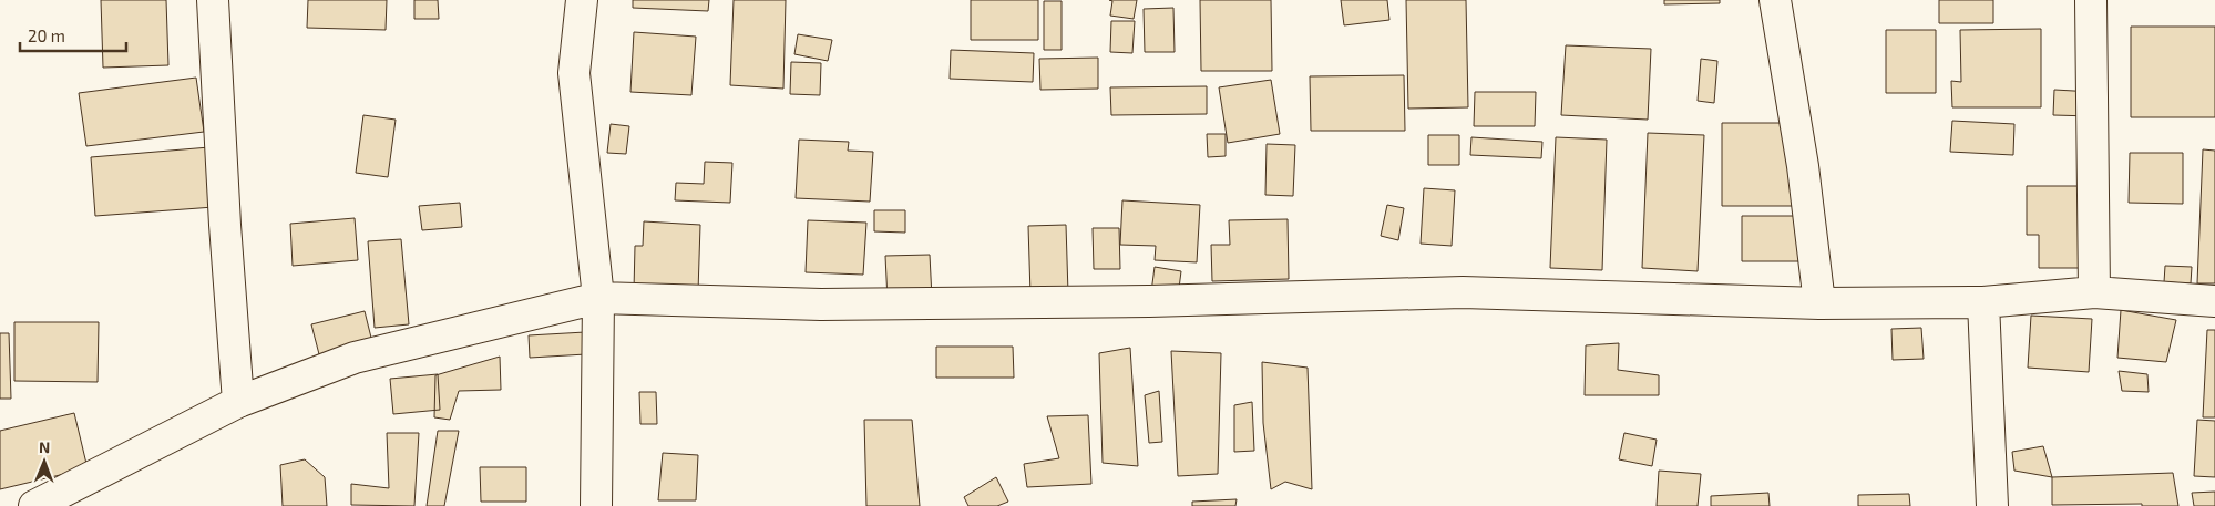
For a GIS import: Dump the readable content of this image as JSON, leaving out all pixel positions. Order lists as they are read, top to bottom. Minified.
{"scale_bar":"20 m","north":"top"}
